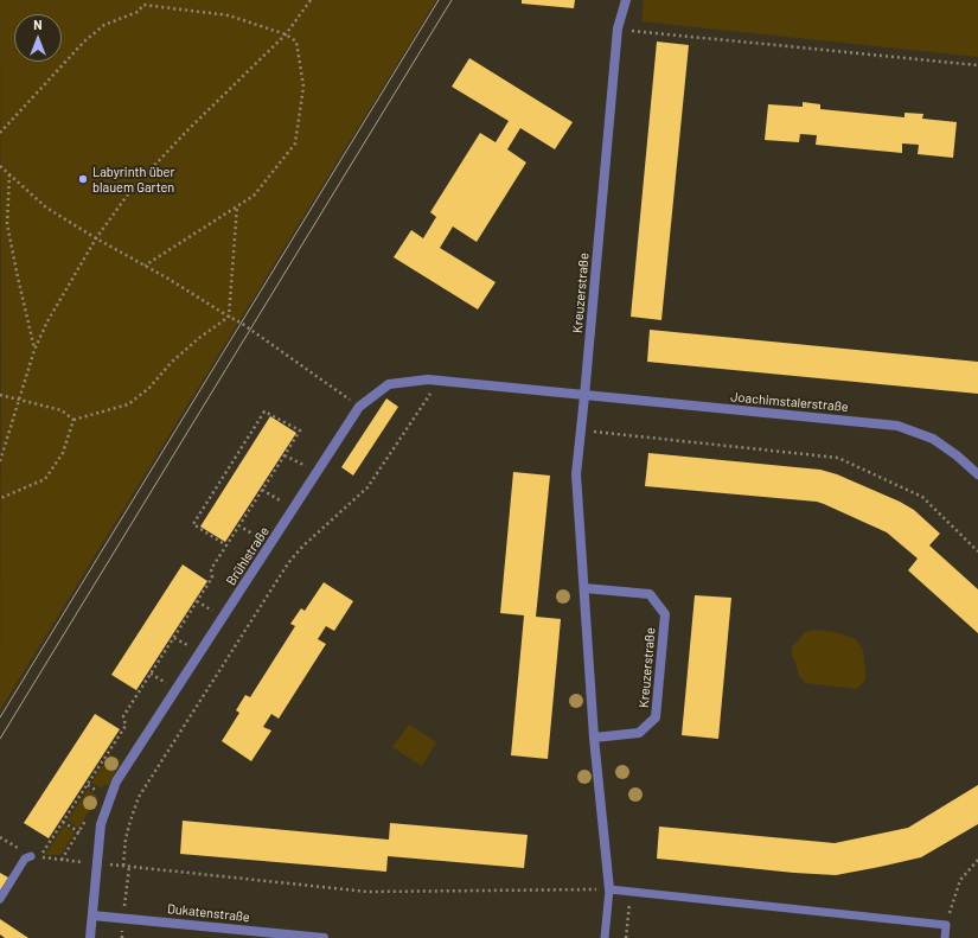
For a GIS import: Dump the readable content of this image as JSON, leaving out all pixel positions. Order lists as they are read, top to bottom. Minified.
{"streets":{"street":["Kreuzerstraße","Joachimstalerstraße","Brühlstraße","Dukatenstraße"]},"crossings":[["Kreuzerstraße","Joachimstalerstraße"],["Kreuzerstraße","Brühlstraße"],["Joachimstalerstraße","Brühlstraße"],["Brühlstraße","Dukatenstraße"]],"places":["Labyrinth über blauem Garten"],"north":"top"}
